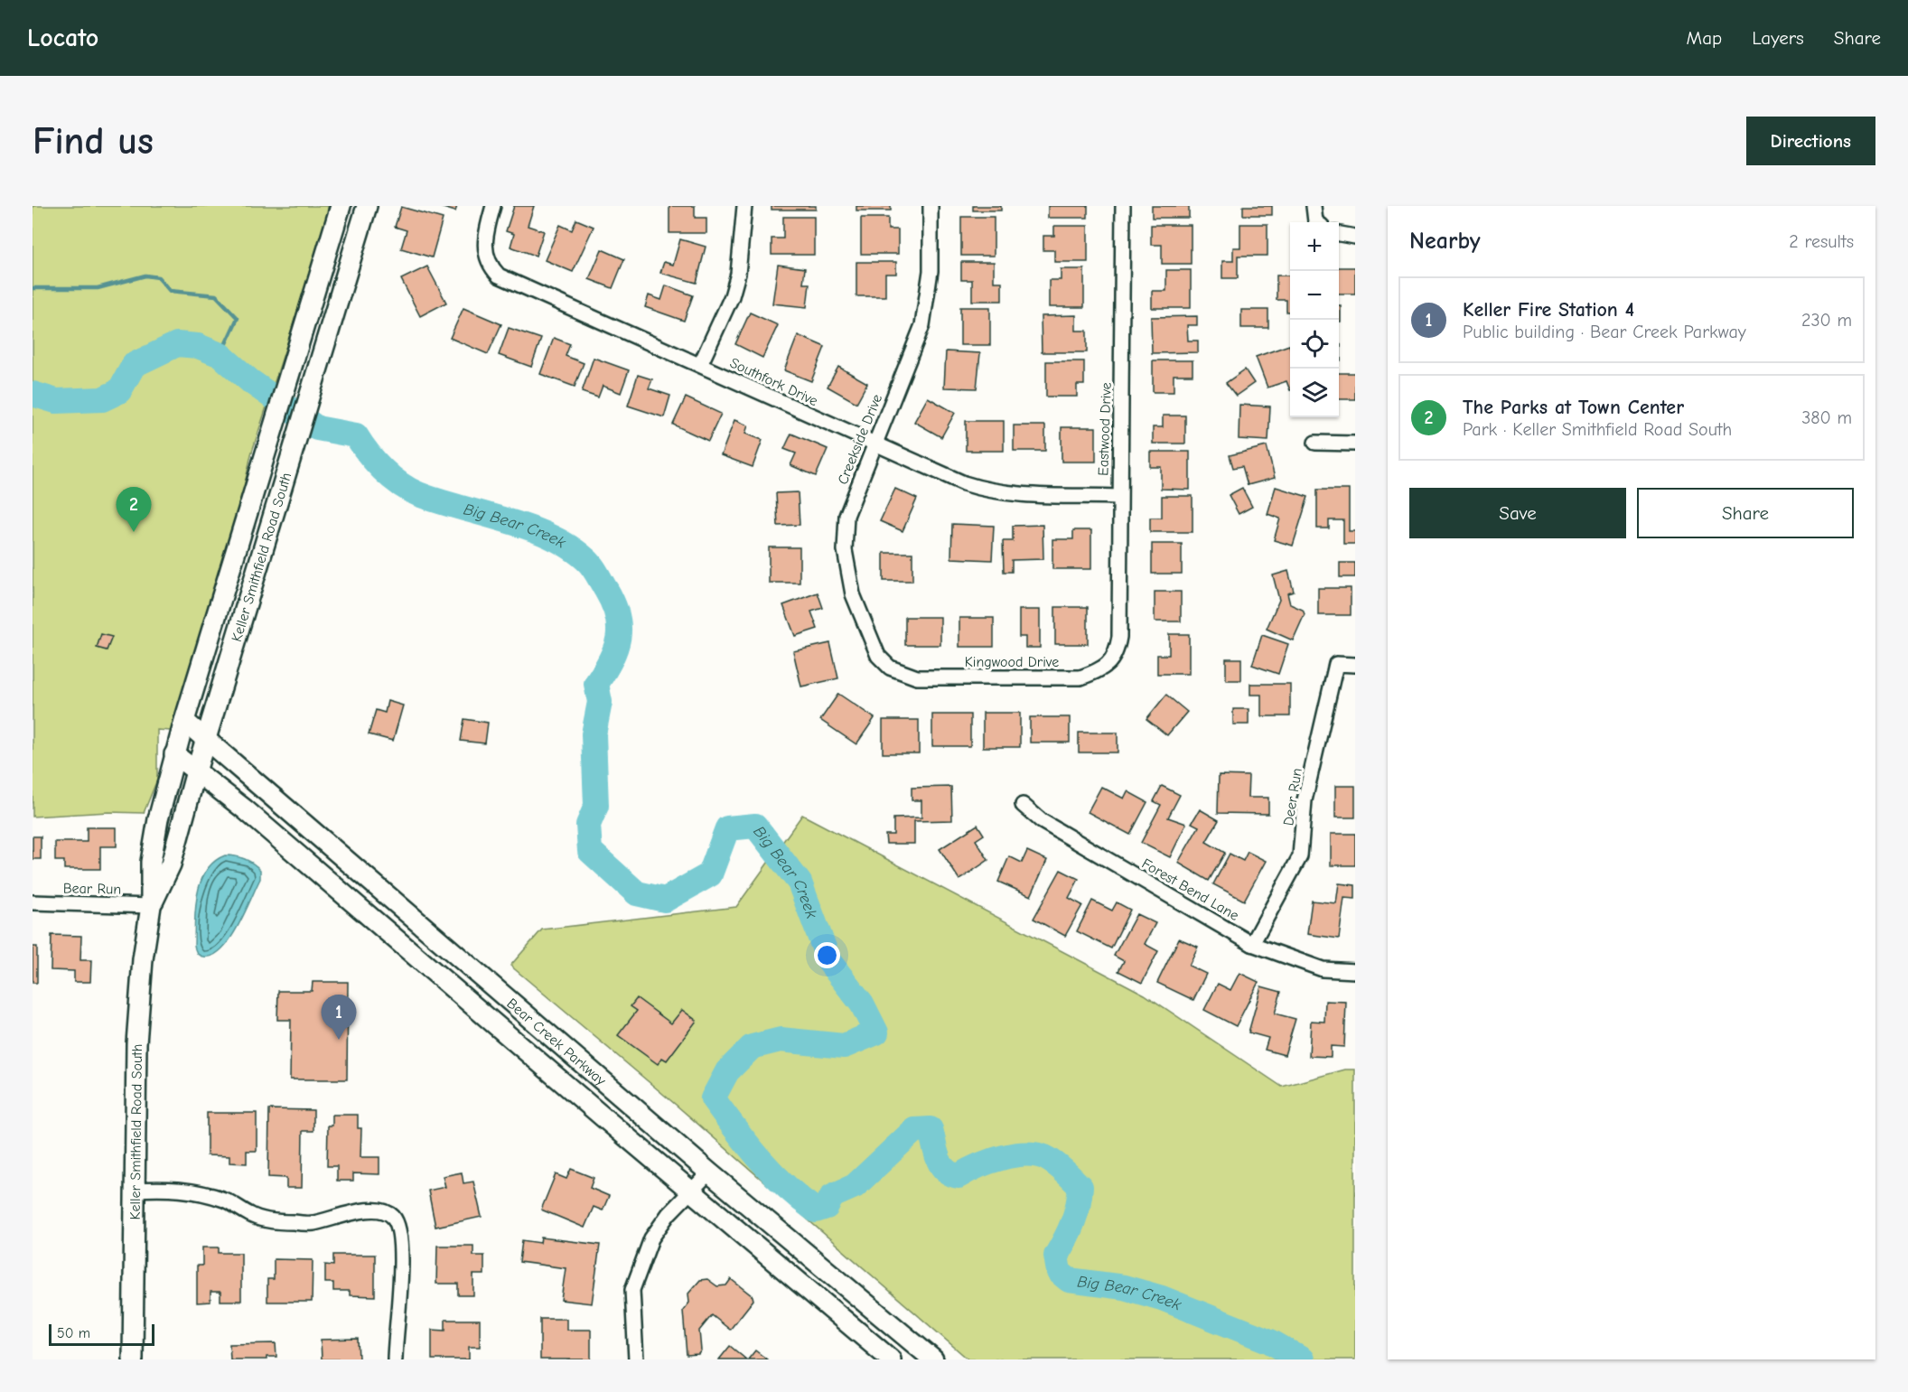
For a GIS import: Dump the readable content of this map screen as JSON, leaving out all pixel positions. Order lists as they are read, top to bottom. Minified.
{"streets":{"main road":["Keller Smithfield Road South","Bear Creek Parkway"],"street":["Southfork Drive","Eastwood Drive","Creekside Drive","Kingwood Drive","Deer Run","Bear Run","Forest Bend Lane"]},"crossings":[["Southfork Drive","Eastwood Drive"],["Southfork Drive","Creekside Drive"],["Eastwood Drive","Kingwood Drive"],["Creekside Drive","Kingwood Drive"],["Keller Smithfield Road South","Bear Run"],["Keller Smithfield Road South","Bear Creek Parkway"],["Deer Run","Forest Bend Lane"]],"water":["Big Bear Creek"],"scale_bar":"50 m","page":{"header":"Locato","nav":["Map","Layers","Share"],"buttons":["Directions",["Save","Share"]],"title":"Find us","heading":["Nearby","2 results"],"map_buttons":["+","−"],"list":[{"mark":"1","name":"Keller Fire Station 4","note":"Public building · Bear Creek Parkway","value":"230 m"},{"mark":"2","name":"The Parks at Town Center","note":"Park · Keller Smithfield Road South","value":"380 m"}],"pins":["2","1"],"scale":"50 m"}}
